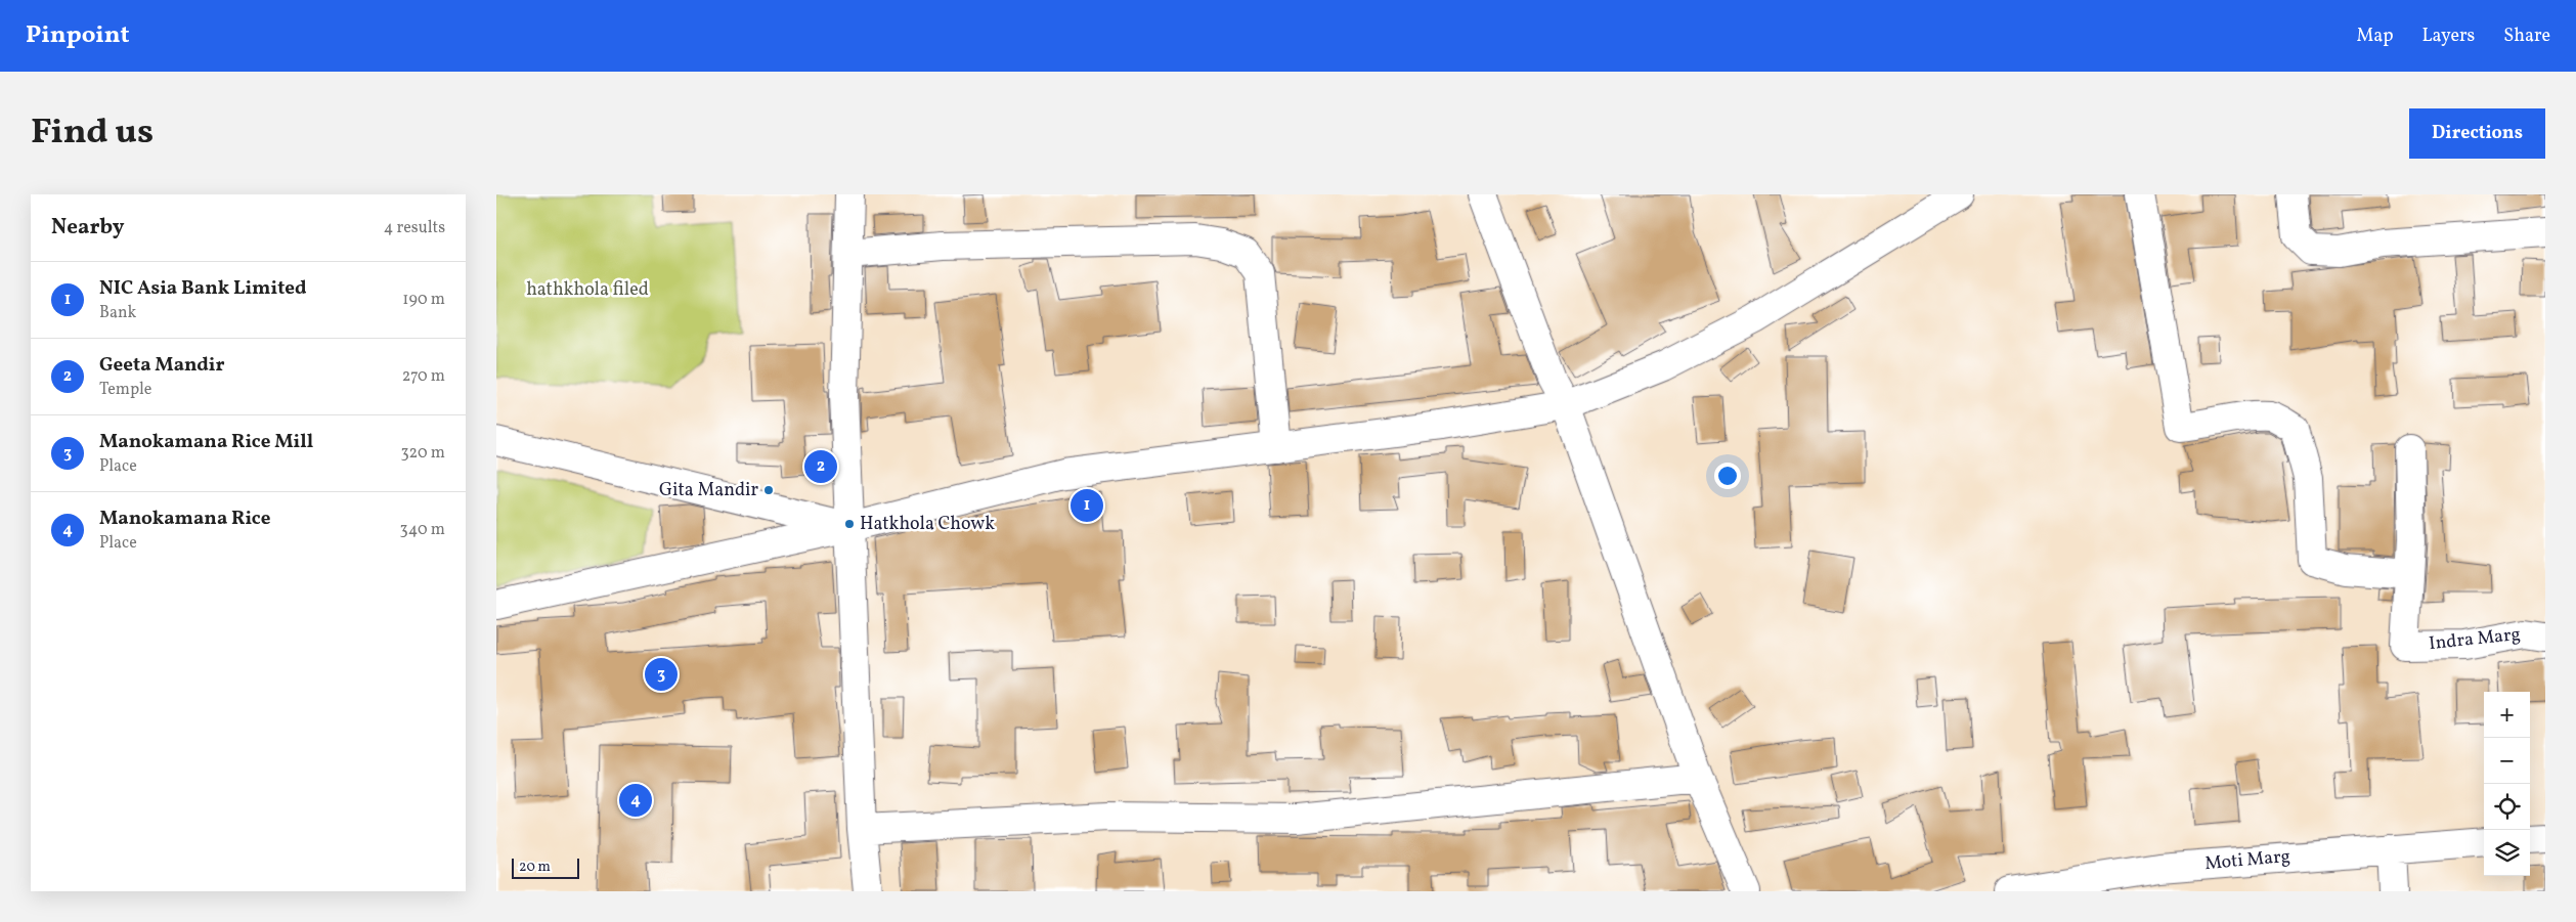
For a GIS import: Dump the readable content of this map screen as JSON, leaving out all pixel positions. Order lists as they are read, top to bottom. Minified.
{"streets":{"street":["Indra Marg","Moti Marg"]},"parks":["hathkhola filed"],"places":["Gita Mandir","Hatkhola Chowk"],"scale_bar":"20 m","page":{"header":"Pinpoint","nav":["Map","Layers","Share"],"title":"Find us","buttons":"Directions","heading":["Nearby","4 results"],"list":[{"mark":"1","name":"NIC Asia Bank Limited","note":"Bank","value":"190 m"},{"mark":"2","name":"Geeta Mandir","note":"Temple","value":"270 m"},{"mark":"3","name":"Manokamana Rice Mill","note":"Place","value":"320 m"},{"mark":"4","name":"Manokamana Rice","note":"Place","value":"340 m"}],"pins":["2","1","3","4"],"map_buttons":["+","−"],"scale":"20 m"}}
